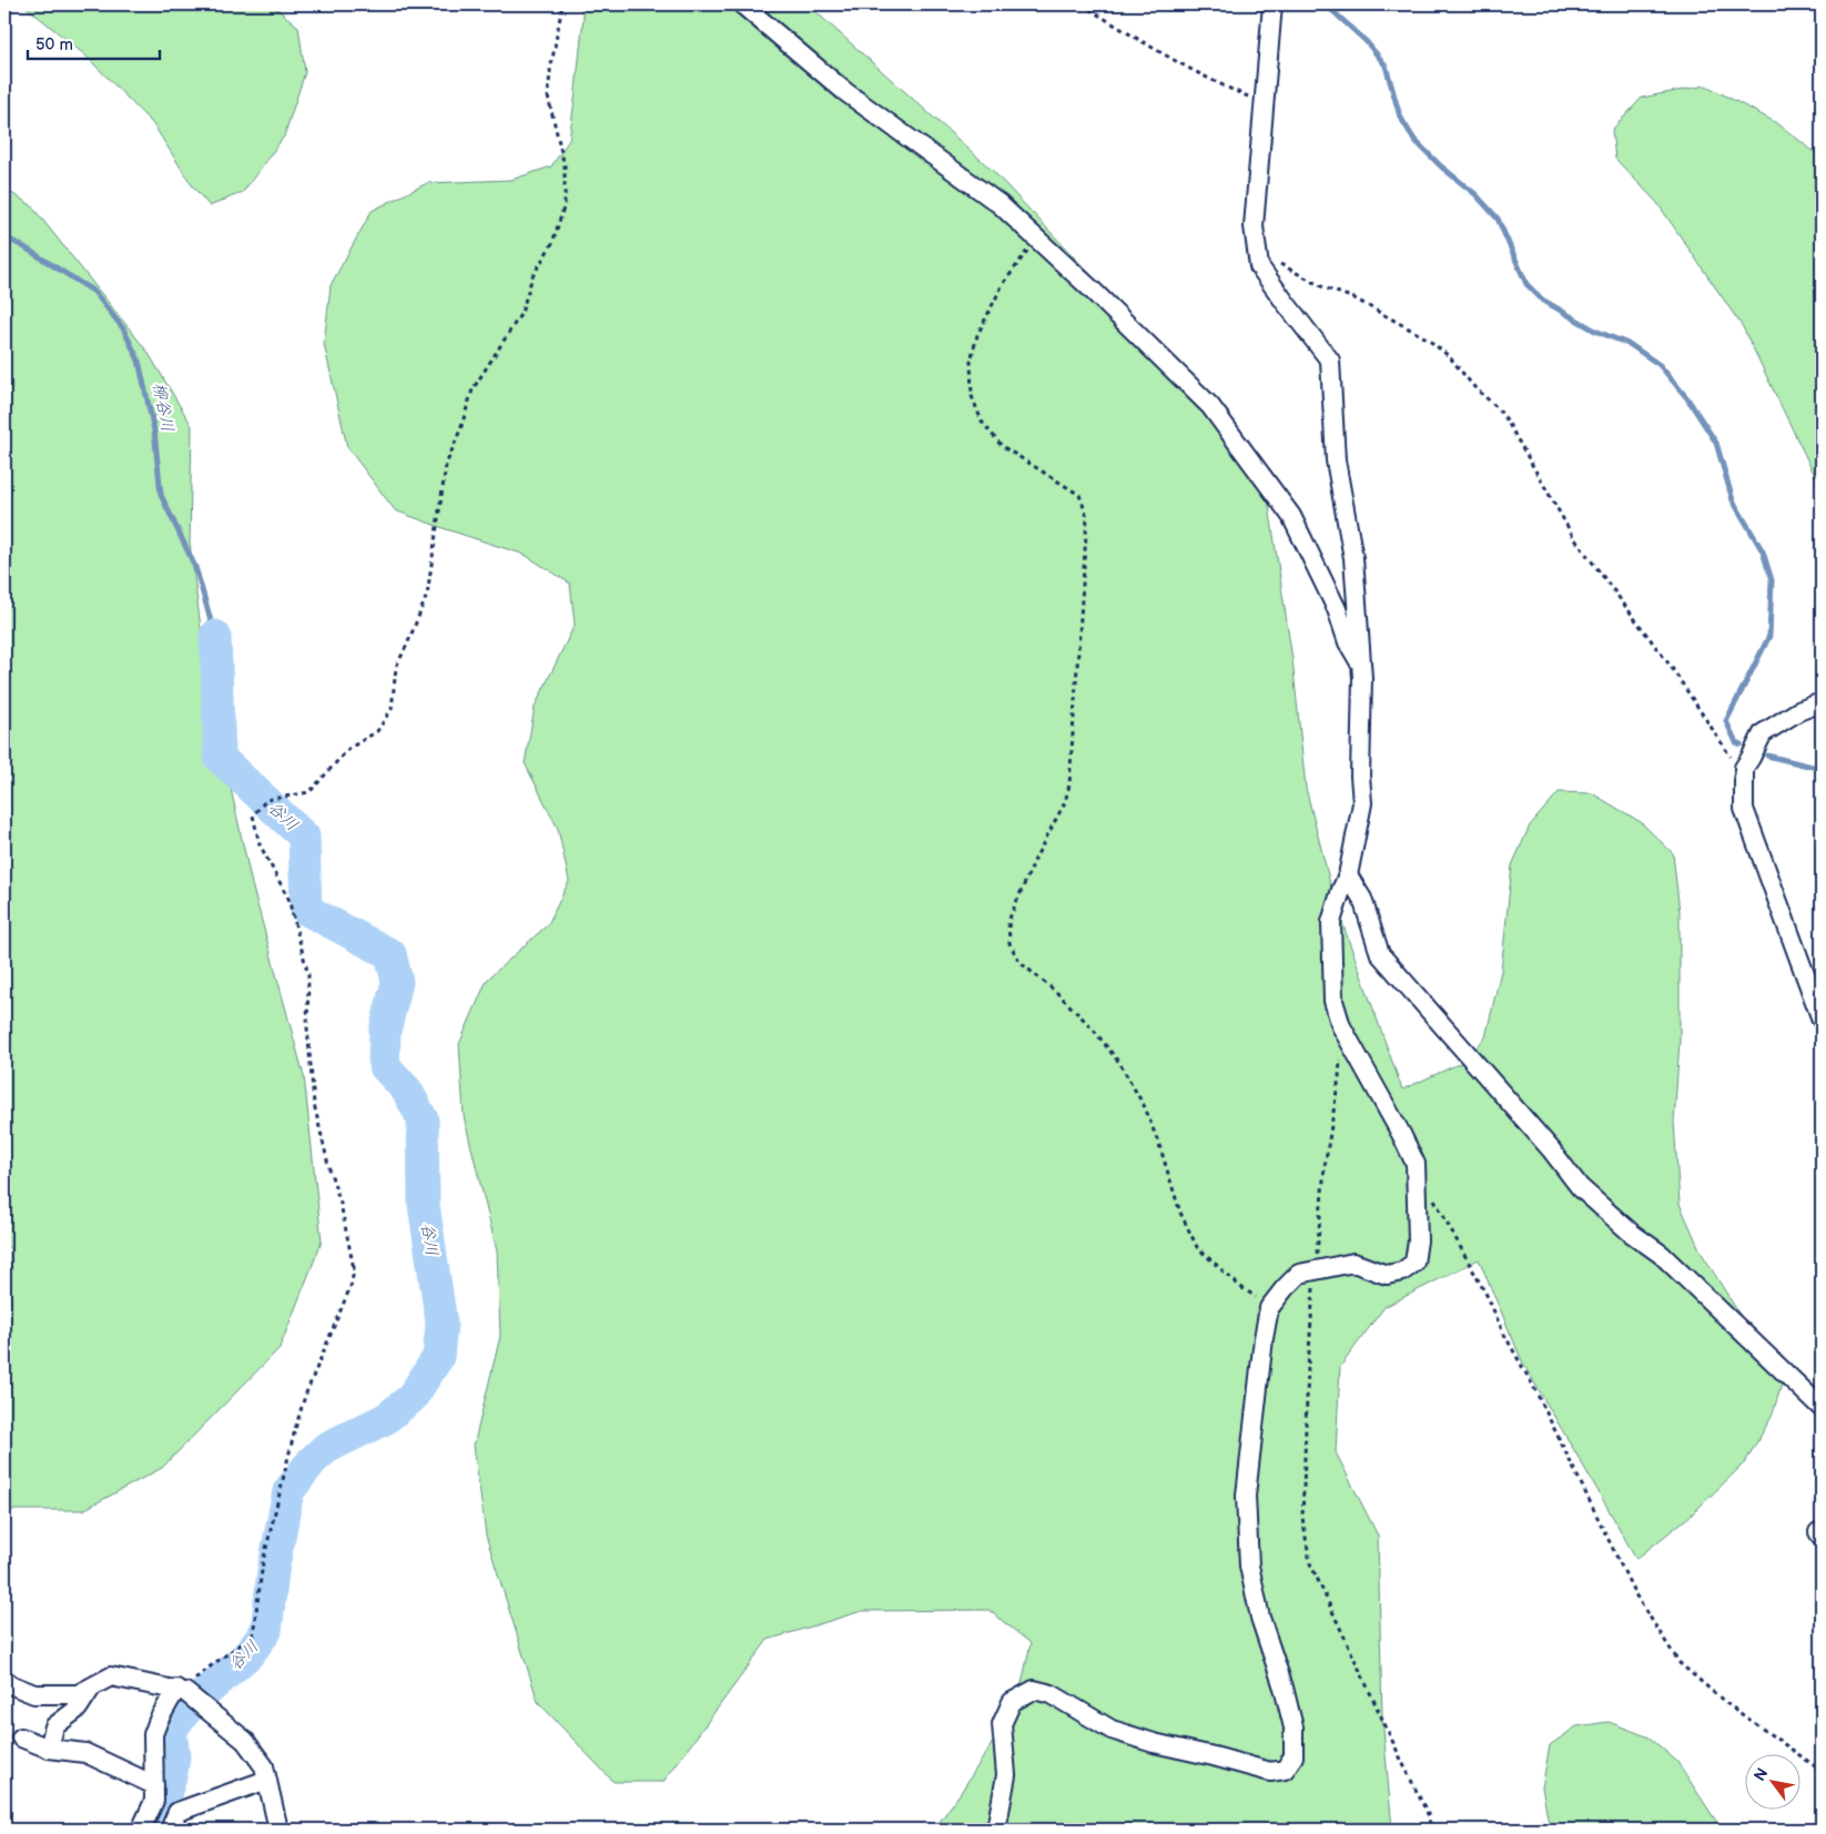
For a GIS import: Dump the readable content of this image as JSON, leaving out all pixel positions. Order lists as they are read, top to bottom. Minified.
{"water":["柳谷川","谷川"],"scale_bar":"50 m","north":"top left"}
